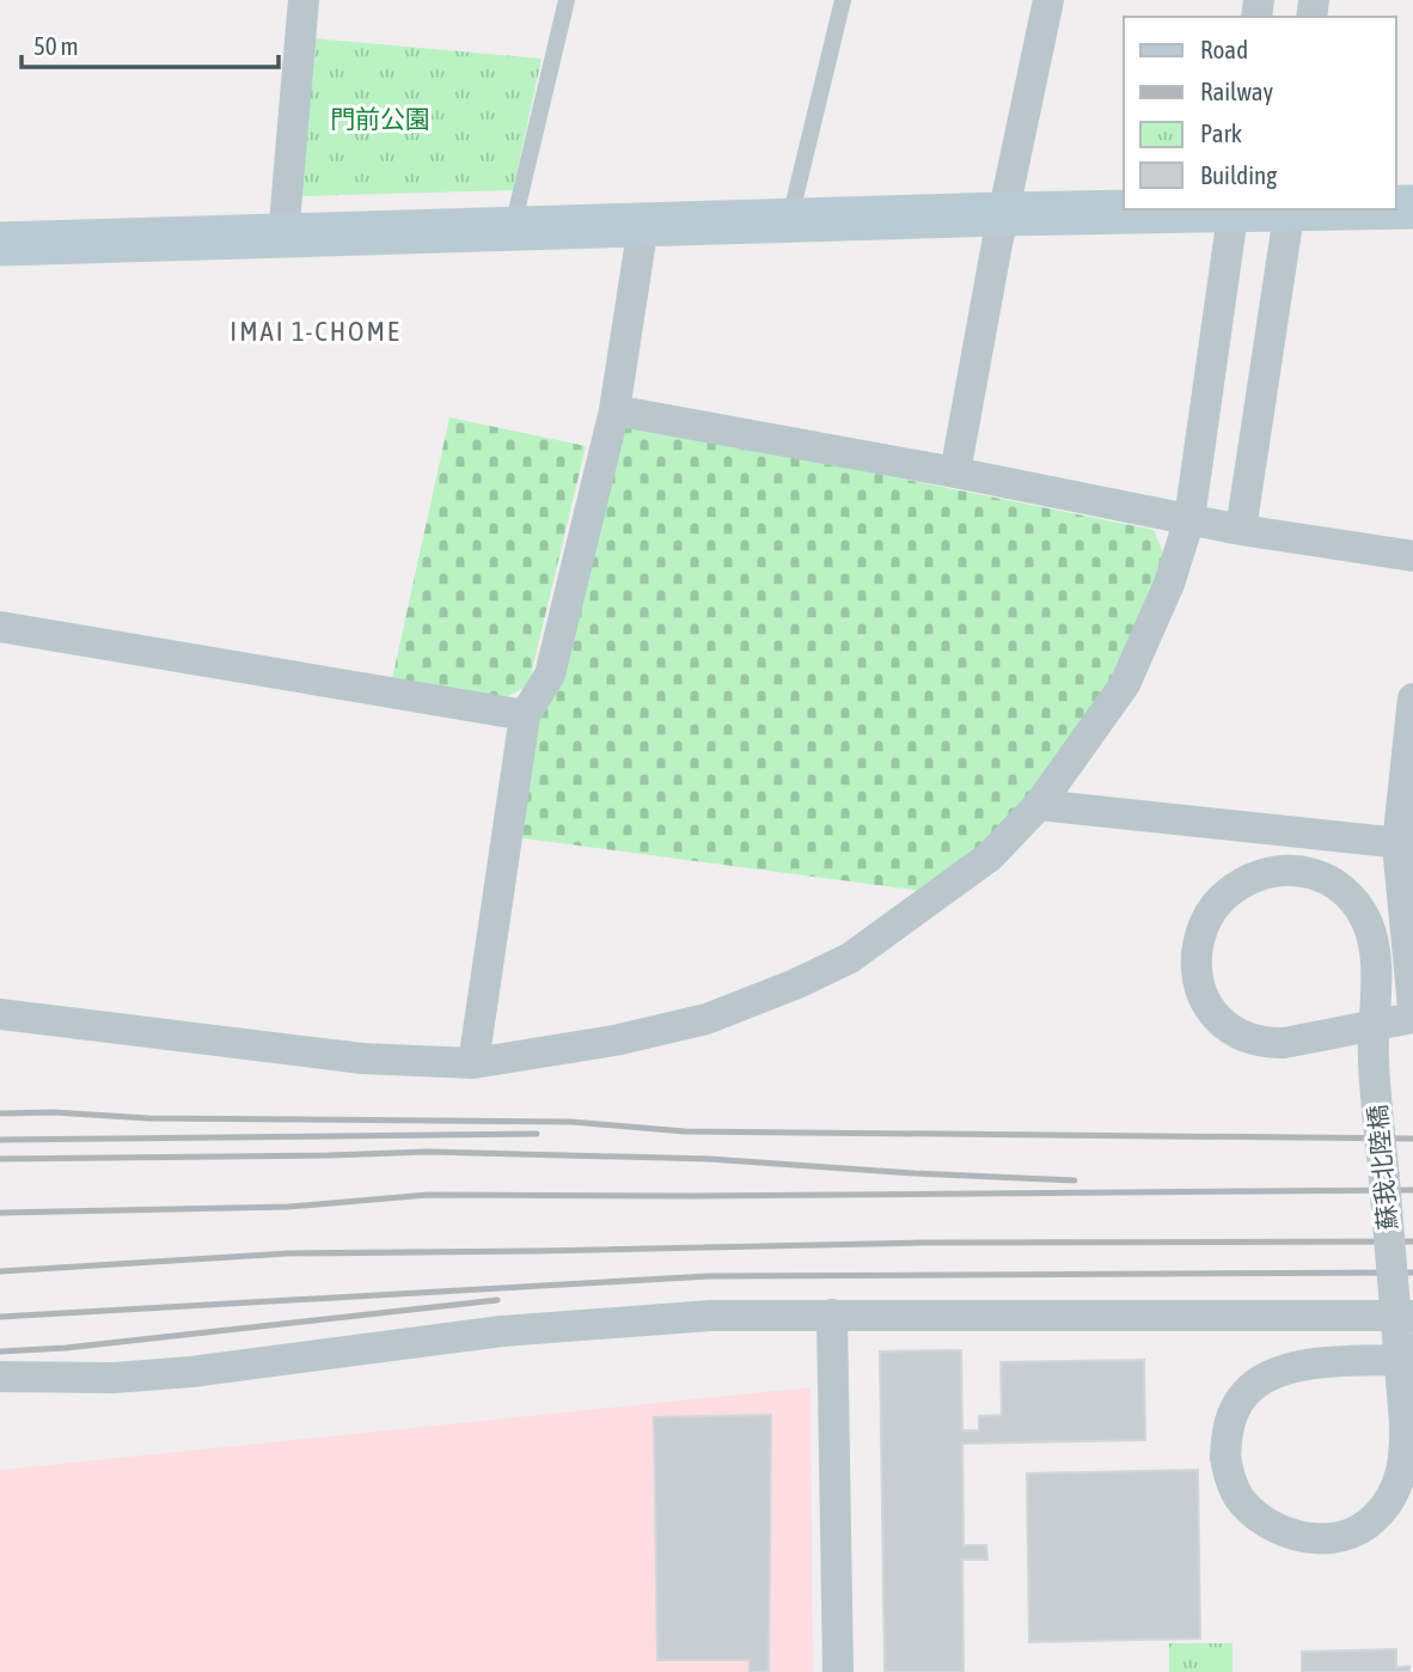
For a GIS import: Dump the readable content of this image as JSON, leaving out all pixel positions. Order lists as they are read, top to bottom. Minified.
{"streets":{"street":["蘇我北陸橋"]},"districts":["IMAI 1-CHOME"],"parks":["門前公園"],"legend":["Road","Railway","Park","Building"],"scale_bar":"50 m"}
